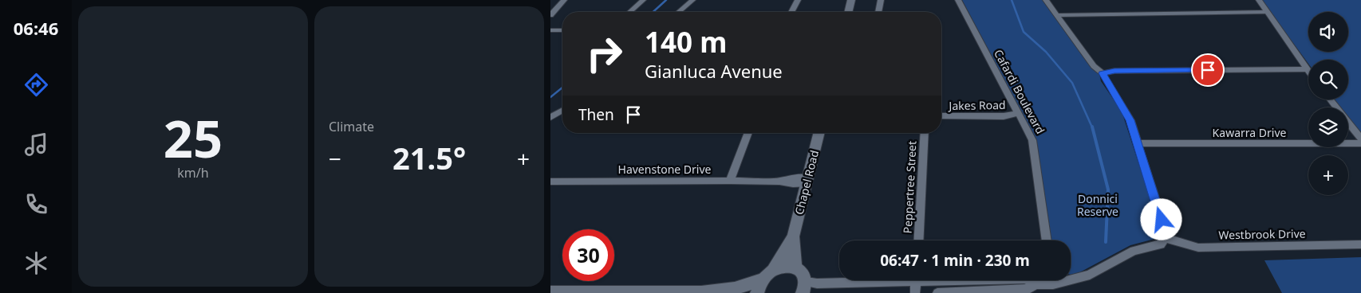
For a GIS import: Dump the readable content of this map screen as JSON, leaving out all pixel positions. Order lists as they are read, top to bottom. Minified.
{"streets":{"main road":["Chapel Road"],"street":["Cafardi Boulevard","Jakes Road","Kawarra Drive","Havenstone Drive","Peppertree Street","Westbrook Drive"]},"crossings":[["Cafardi Boulevard","Jakes Road"],["Havenstone Drive","Chapel Road"]],"parks":["Donnici Reserve"],"page":{"tabs":"06:46","tile":[["25","km/h"],"Climate"],"map_buttons":"+","turn":["140 m","Gianluca Avenue"],"then":"Then","heat":["−","21.5°","+"],"limit":"30","trip":"06:47 · 1 min · 230 m"}}
